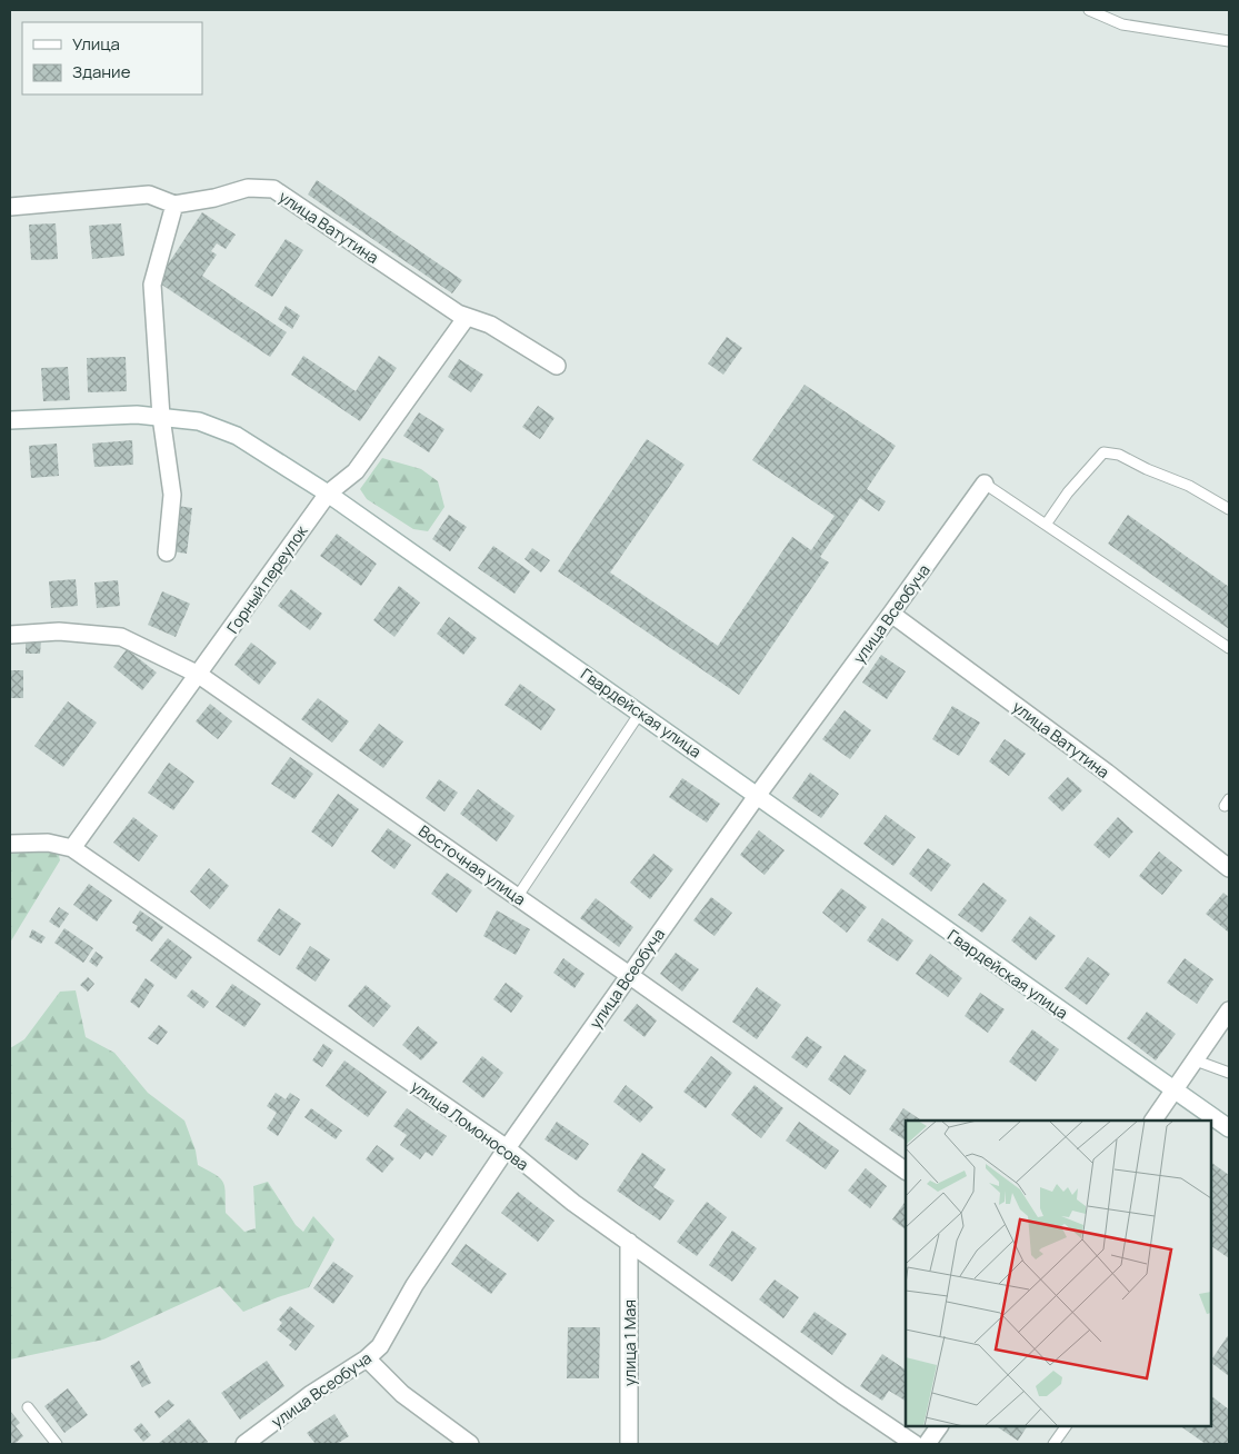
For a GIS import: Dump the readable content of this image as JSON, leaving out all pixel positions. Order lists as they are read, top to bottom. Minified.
{"streets":{"street":["улица Ватутина","Горный переулок","улица Всеобуча","Гвардейская улица","Восточная улица","улица Ломоносова","улица 1 Мая"]},"crossings":[["улица Ватутина","Горный переулок"],["улица Ватутина","улица Всеобуча"],["Горный переулок","Гвардейская улица"],["Горный переулок","Восточная улица"],["Горный переулок","улица Ломоносова"],["улица Всеобуча","Гвардейская улица"],["улица Всеобуча","Восточная улица"],["улица Всеобуча","улица Ломоносова"],["улица Ломоносова","улица 1 Мая"]],"legend":["Улица","Здание"]}
